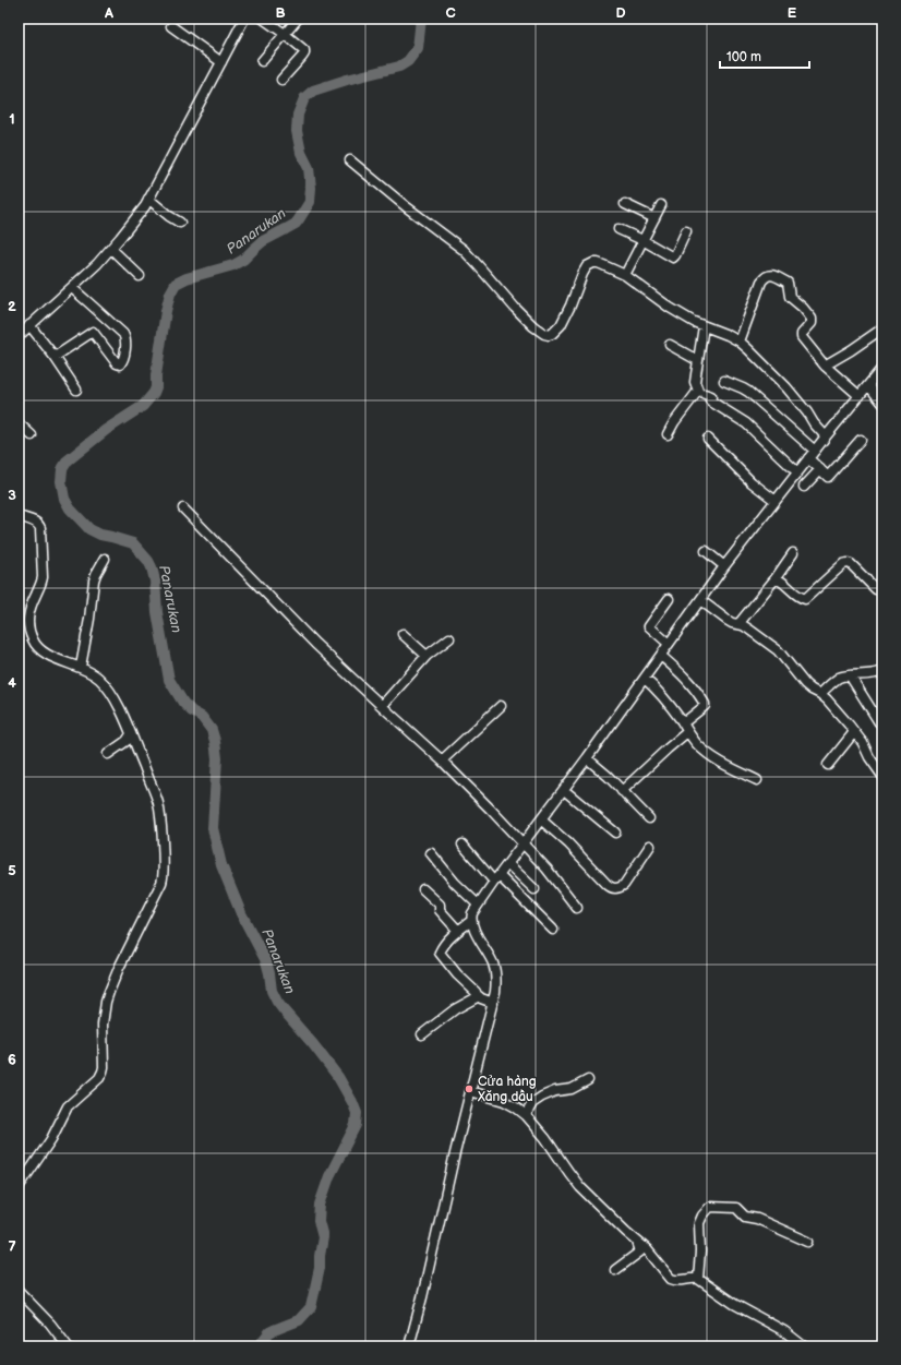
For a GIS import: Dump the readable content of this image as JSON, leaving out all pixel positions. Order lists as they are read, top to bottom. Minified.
{"water":["Panarukan"],"places":["Cửa hàng Xăng dầu"],"scale_bar":"100 m","grid":{"columns":["A","B","C","D","E"],"rows":["1","2","3","4","5","6","7"]}}
